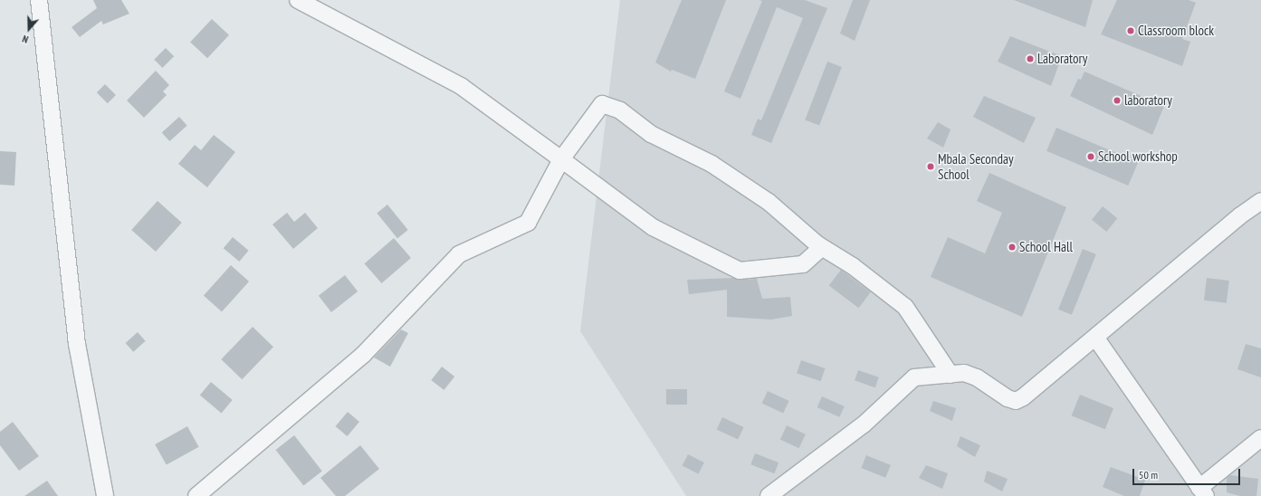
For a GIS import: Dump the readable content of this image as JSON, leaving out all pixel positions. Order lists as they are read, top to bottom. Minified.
{"places":["Classroom block","Laboratory","laboratory","School workshop","Mbala Seconday School","School Hall"],"scale_bar":"50 m","north":"bottom"}
